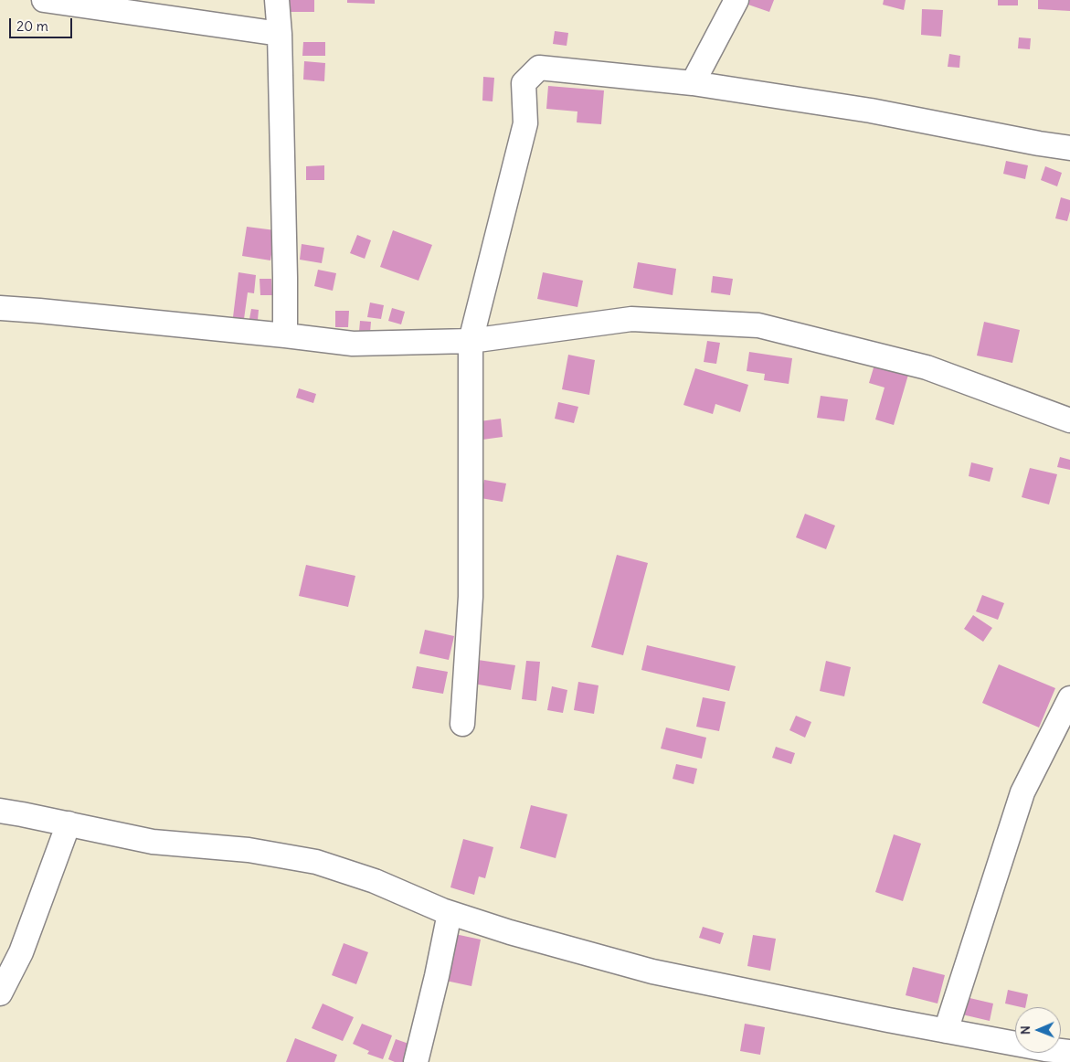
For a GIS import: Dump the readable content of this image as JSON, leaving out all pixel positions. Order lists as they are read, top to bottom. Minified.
{"scale_bar":"20 m","north":"left"}
